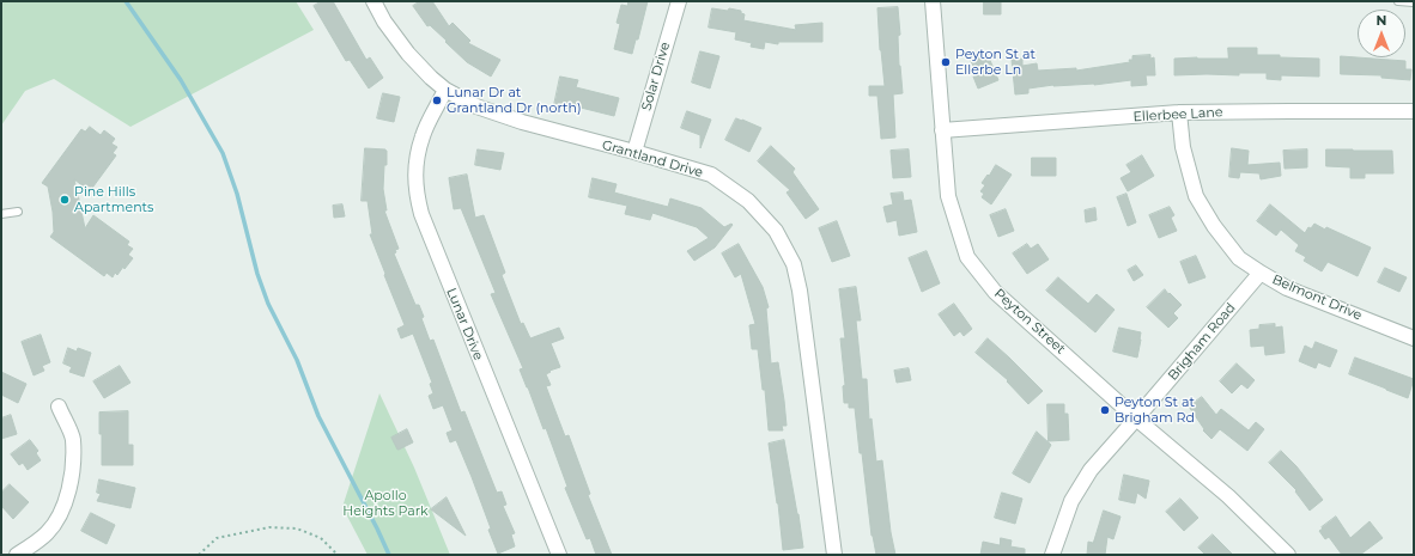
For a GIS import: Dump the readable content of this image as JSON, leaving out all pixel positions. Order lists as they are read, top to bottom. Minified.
{"streets":{"street":["Solar Drive","Ellerbee Lane","Grantland Drive","Belmont Drive","Peyton Street","Lunar Drive","Brigham Road"]},"crossings":[["Solar Drive","Grantland Drive"],["Ellerbee Lane","Belmont Drive"],["Ellerbee Lane","Peyton Street"],["Grantland Drive","Lunar Drive"],["Belmont Drive","Brigham Road"],["Peyton Street","Brigham Road"]],"parks":["Apollo Heights Park"],"places":["Peyton St at Ellerbe Ln","Lunar Dr at Grantland Dr (north)","Pine Hills Apartments","Peyton St at Brigham Rd"],"north":"top"}
